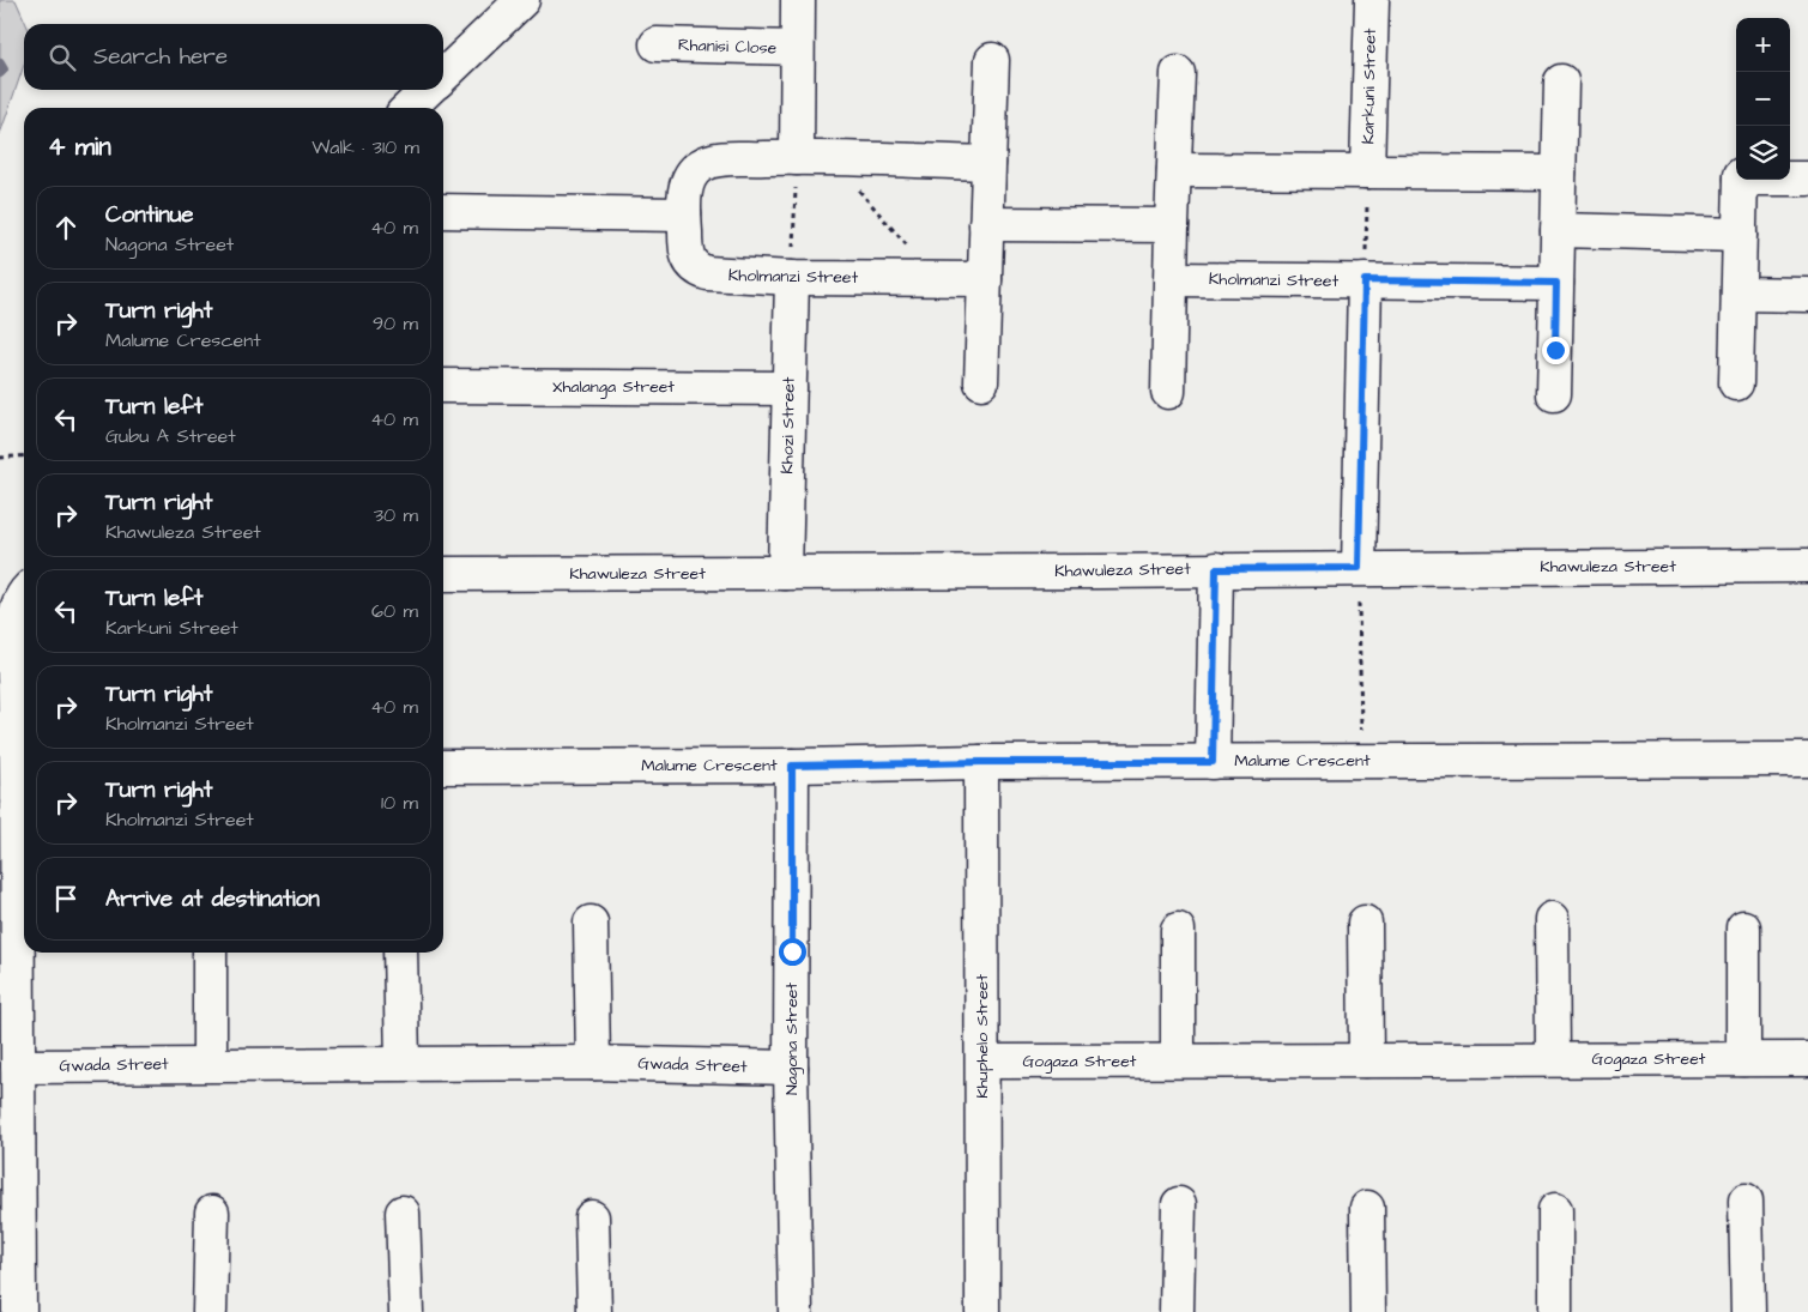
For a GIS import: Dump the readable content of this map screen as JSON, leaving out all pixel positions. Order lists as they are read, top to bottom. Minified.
{"streets":{"street":["Rhanisi Close","Karkuni Street","Kholmanzi Street","Xhalanga Street","Khozi Street","Khawuleza Street","Malume Crescent","Khuphelo Street","Nagona Street","Gogaza Street","Gwada Street"]},"crossings":[["Kholmanzi Street","Khozi Street"],["Xhalanga Street","Khozi Street"],["Khozi Street","Khawuleza Street"],["Malume Crescent","Khuphelo Street"],["Malume Crescent","Nagona Street"],["Khuphelo Street","Gogaza Street"],["Nagona Street","Gwada Street"]],"page":{"map_buttons":["+","−"],"search":"Search here","heading":["4 min","Walk · 310 m"],"list":[["Continue","Nagona Street","40 m"],["Turn right","Malume Crescent","90 m"],["Turn left","Gubu A Street","40 m"],["Turn right","Khawuleza Street","30 m"],["Turn left","Karkuni Street","60 m"],["Turn right","Kholmanzi Street","40 m"],["Turn right","Kholmanzi Street","10 m"],"Arrive at destination"]}}
